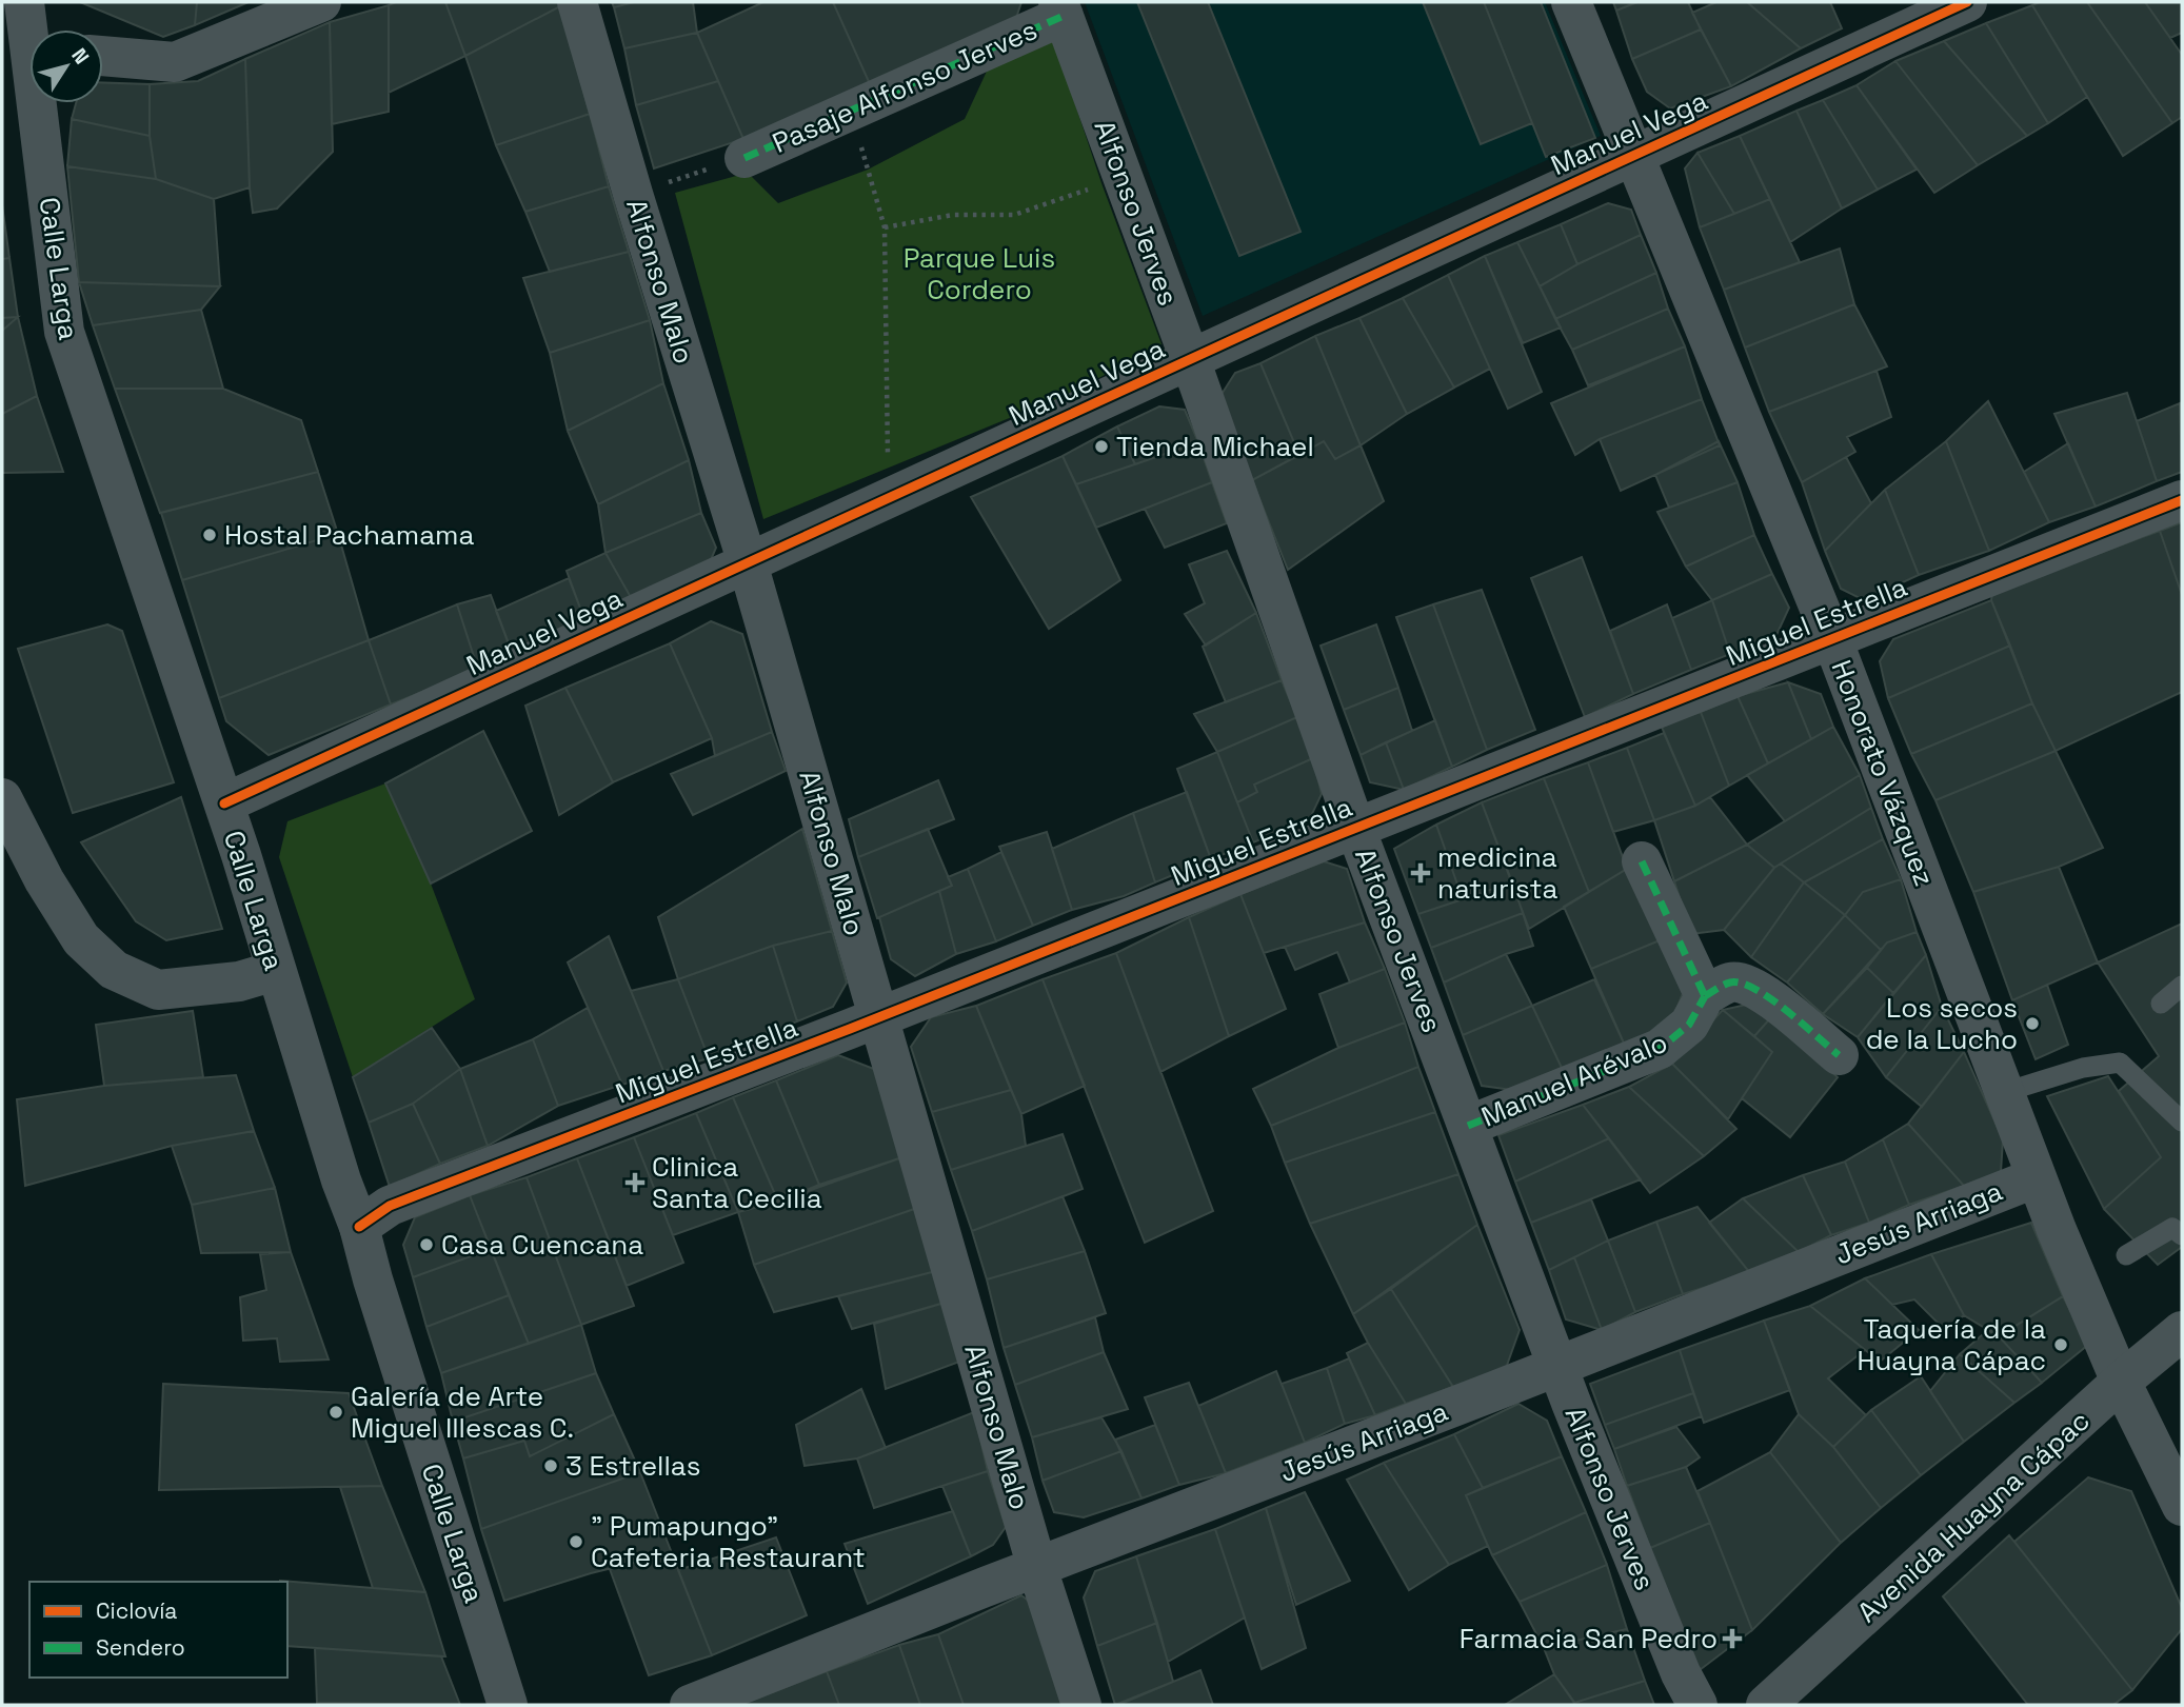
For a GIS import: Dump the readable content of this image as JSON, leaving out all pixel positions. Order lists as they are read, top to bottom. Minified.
{"streets":{"street":["Pasaje Alfonso Jerves","Manuel Vega","Alfonso Jerves","Calle Larga","Alfonso Malo","Miguel Estrella","Honorato Vázquez","Manuel Arévalo","Jesús Arriaga","Avenida Huayna Cápac"]},"crossings":[["Pasaje Alfonso Jerves","Alfonso Jerves"],["Manuel Vega","Alfonso Jerves"],["Manuel Vega","Calle Larga"],["Manuel Vega","Alfonso Malo"],["Manuel Vega","Honorato Vázquez"],["Alfonso Jerves","Miguel Estrella"],["Alfonso Jerves","Manuel Arévalo"],["Alfonso Jerves","Jesús Arriaga"],["Calle Larga","Miguel Estrella"],["Alfonso Malo","Miguel Estrella"],["Alfonso Malo","Jesús Arriaga"],["Miguel Estrella","Honorato Vázquez"],["Honorato Vázquez","Jesús Arriaga"],["Honorato Vázquez","Avenida Huayna Cápac"]],"parks":["Parque Luis Cordero"],"places":{"other":["Tienda Michael","Hostal Pachamama","Los secos de la Lucho","Casa Cuencana","Taquería de la Huayna Cápac","Galería de Arte Miguel Illescas C.","3 Estrellas","\" Pumapungo\" Cafeteria Restaurant"],"health":["medicina naturista","Clinica Santa Cecilia","Farmacia San Pedro"]},"legend":["Ciclovía","Sendero"],"north":"top right"}
